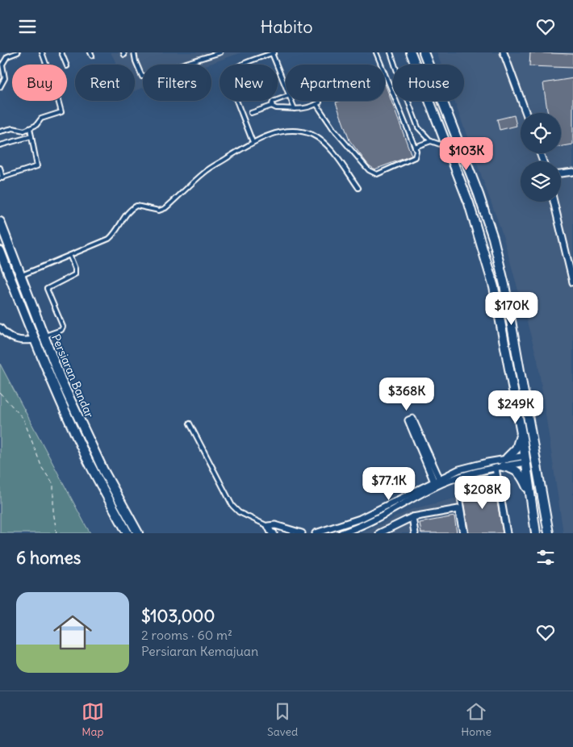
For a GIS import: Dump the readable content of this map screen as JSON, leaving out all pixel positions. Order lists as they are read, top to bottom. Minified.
{"streets":{"main road":["Persiaran Bandar"]},"page":{"header":"Habito","chip":["Buy","Rent","Filters","New","Apartment","House"],"price":["$103K","$170K","$368K","$249K","$77.1K","$208K"],"heading":"6 homes","list":[{"name":"$103,000","note":"2 rooms · 60 m² · Persiaran Kemajuan"}],"tabs":["Map","Saved","Home"]}}
